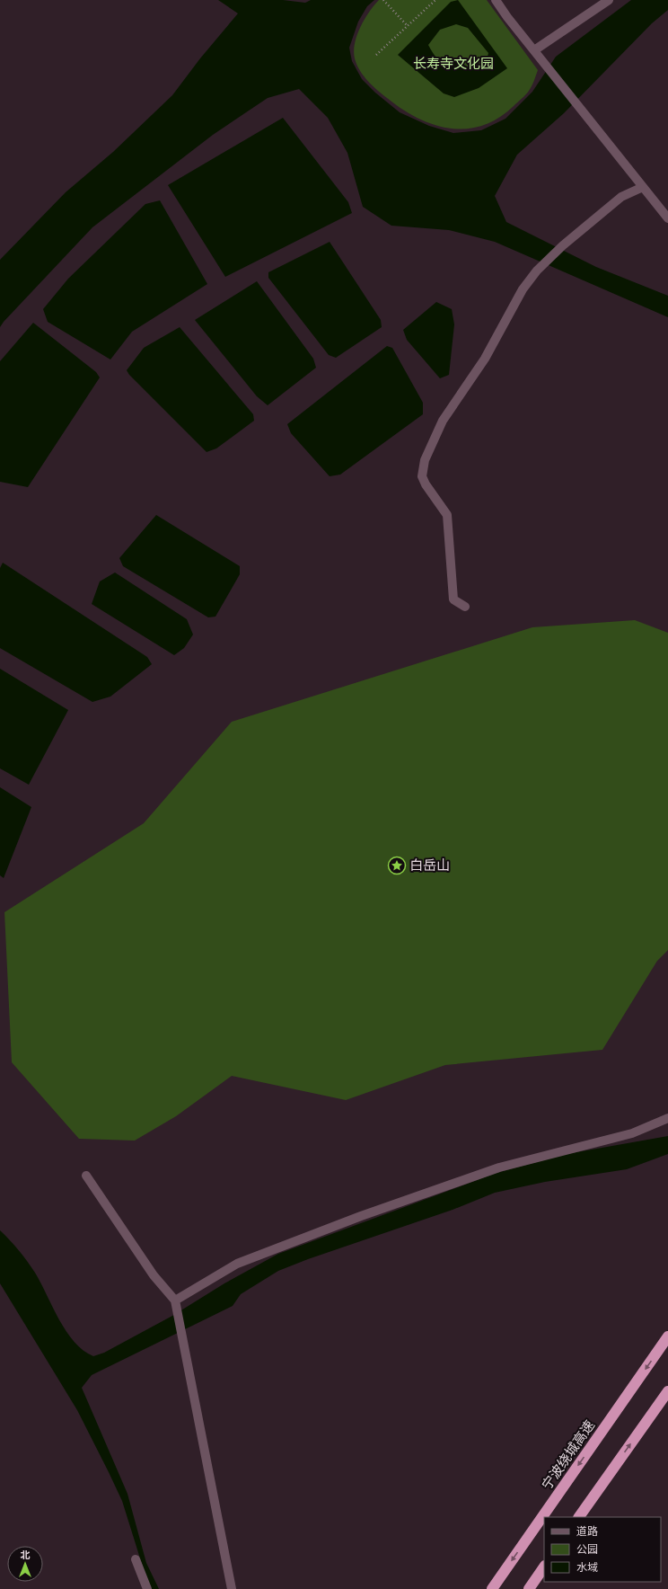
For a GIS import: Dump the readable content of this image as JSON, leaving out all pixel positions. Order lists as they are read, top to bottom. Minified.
{"streets":{"highway":["宁波绕城高速"]},"parks":["长寿寺文化园"],"places":{"place":["白岳山"]},"legend":["道路","公园","水域"],"north":"top"}
